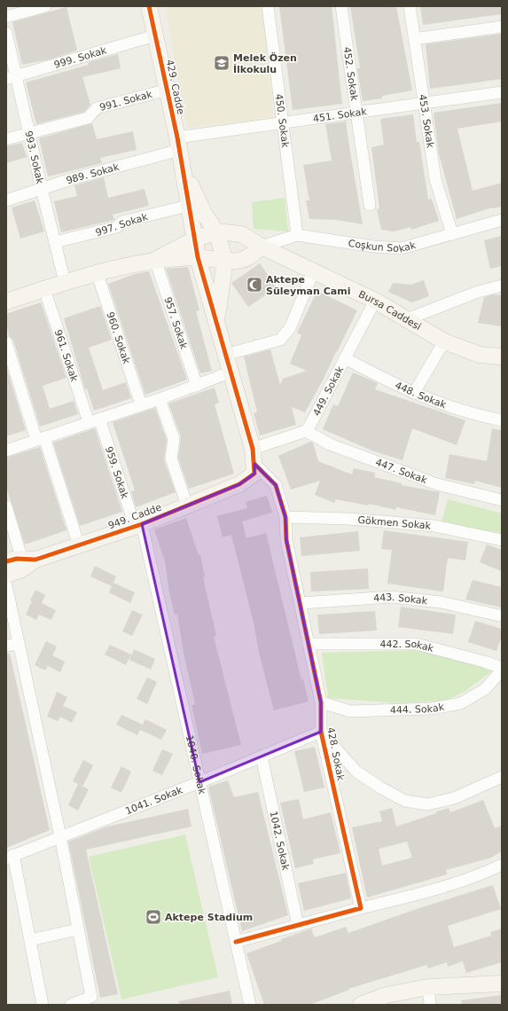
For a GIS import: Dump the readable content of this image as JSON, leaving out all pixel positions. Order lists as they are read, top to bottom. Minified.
{"streets":{"street":["999. Sokak","452. Sokak","429. Cadde","991. Sokak","451. Sokak","450. Sokak","453. Sokak","993. Sokak","989. Sokak","997. Sokak","Coşkun Sokak","Bursa Caddesi","957. Sokak","960. Sokak","961. Sokak","449. Sokak","448. Sokak","447. Sokak","959. Sokak","949. Cadde","Gökmen Sokak","443. Sokak","442. Sokak","444. Sokak","428. Sokak","1040. Sokak","1041. Sokak","1042. Sokak"]},"crossings":[["999. Sokak","429. Cadde"],["999. Sokak","993. Sokak"],["452. Sokak","451. Sokak"],["429. Cadde","991. Sokak"],["429. Cadde","451. Sokak"],["429. Cadde","989. Sokak"],["991. Sokak","993. Sokak"],["451. Sokak","450. Sokak"],["451. Sokak","453. Sokak"],["451. Sokak","989. Sokak"],["450. Sokak","Coşkun Sokak"],["453. Sokak","Coşkun Sokak"],["993. Sokak","989. Sokak"],["993. Sokak","997. Sokak"],["Coşkun Sokak","Bursa Caddesi"],["Bursa Caddesi","449. Sokak"],["961. Sokak","959. Sokak"],["449. Sokak","448. Sokak"],["449. Sokak","447. Sokak"],["959. Sokak","949. Cadde"],["959. Sokak","1040. Sokak"],["949. Cadde","428. Sokak"],["949. Cadde","1040. Sokak"],["Gökmen Sokak","428. Sokak"],["443. Sokak","428. Sokak"],["442. Sokak","428. Sokak"],["444. Sokak","428. Sokak"],["428. Sokak","1041. Sokak"],["1040. Sokak","1041. Sokak"],["1041. Sokak","1042. Sokak"]],"places":{"school or university":["Melek Özen İlkokulu"],"mosque":["Aktepe Süleyman Cami"],"sports":["Aktepe Stadium"]}}
